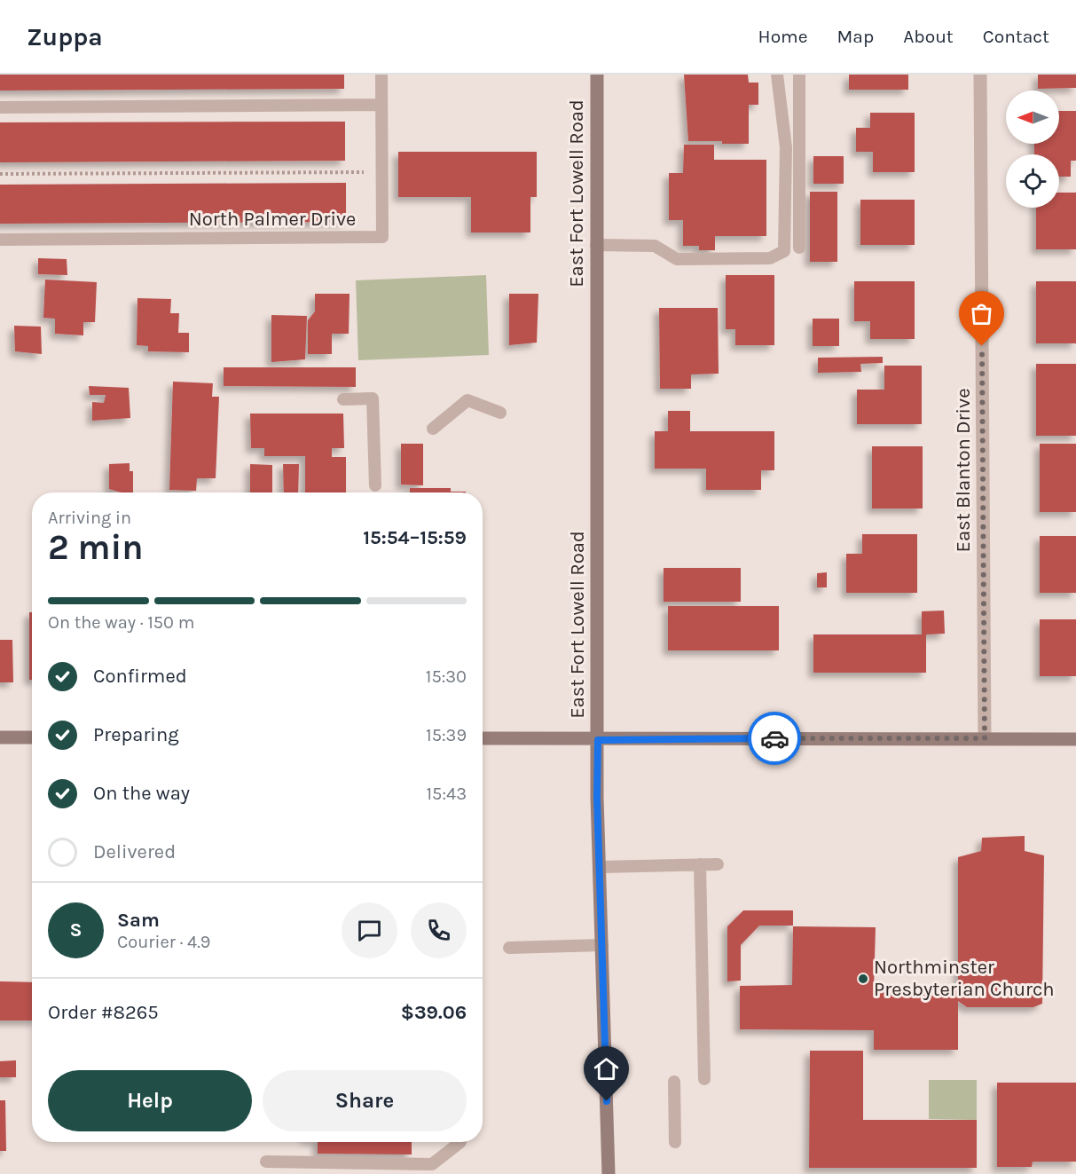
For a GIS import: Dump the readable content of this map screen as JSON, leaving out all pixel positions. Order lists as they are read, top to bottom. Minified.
{"streets":{"main road":["East Fort Lowell Road"],"street":["East Blanton Drive"],"lane":["North Palmer Drive"]},"places":["Northminster Presbyterian Church"],"north":"left","page":{"header":"Zuppa","nav":["Home","Map","About","Contact"],"heading":["2 min","Arriving in","15:54–15:59"],"panel":["Sam","Courier · 4.9","Order #8265","$39.06"],"bar":"On the way · 150 m","list":[["Confirmed","15:30"],["Preparing","15:39"],["On the way","15:43"],"Delivered"],"round":"S","buttons":["Help","Share"]}}
